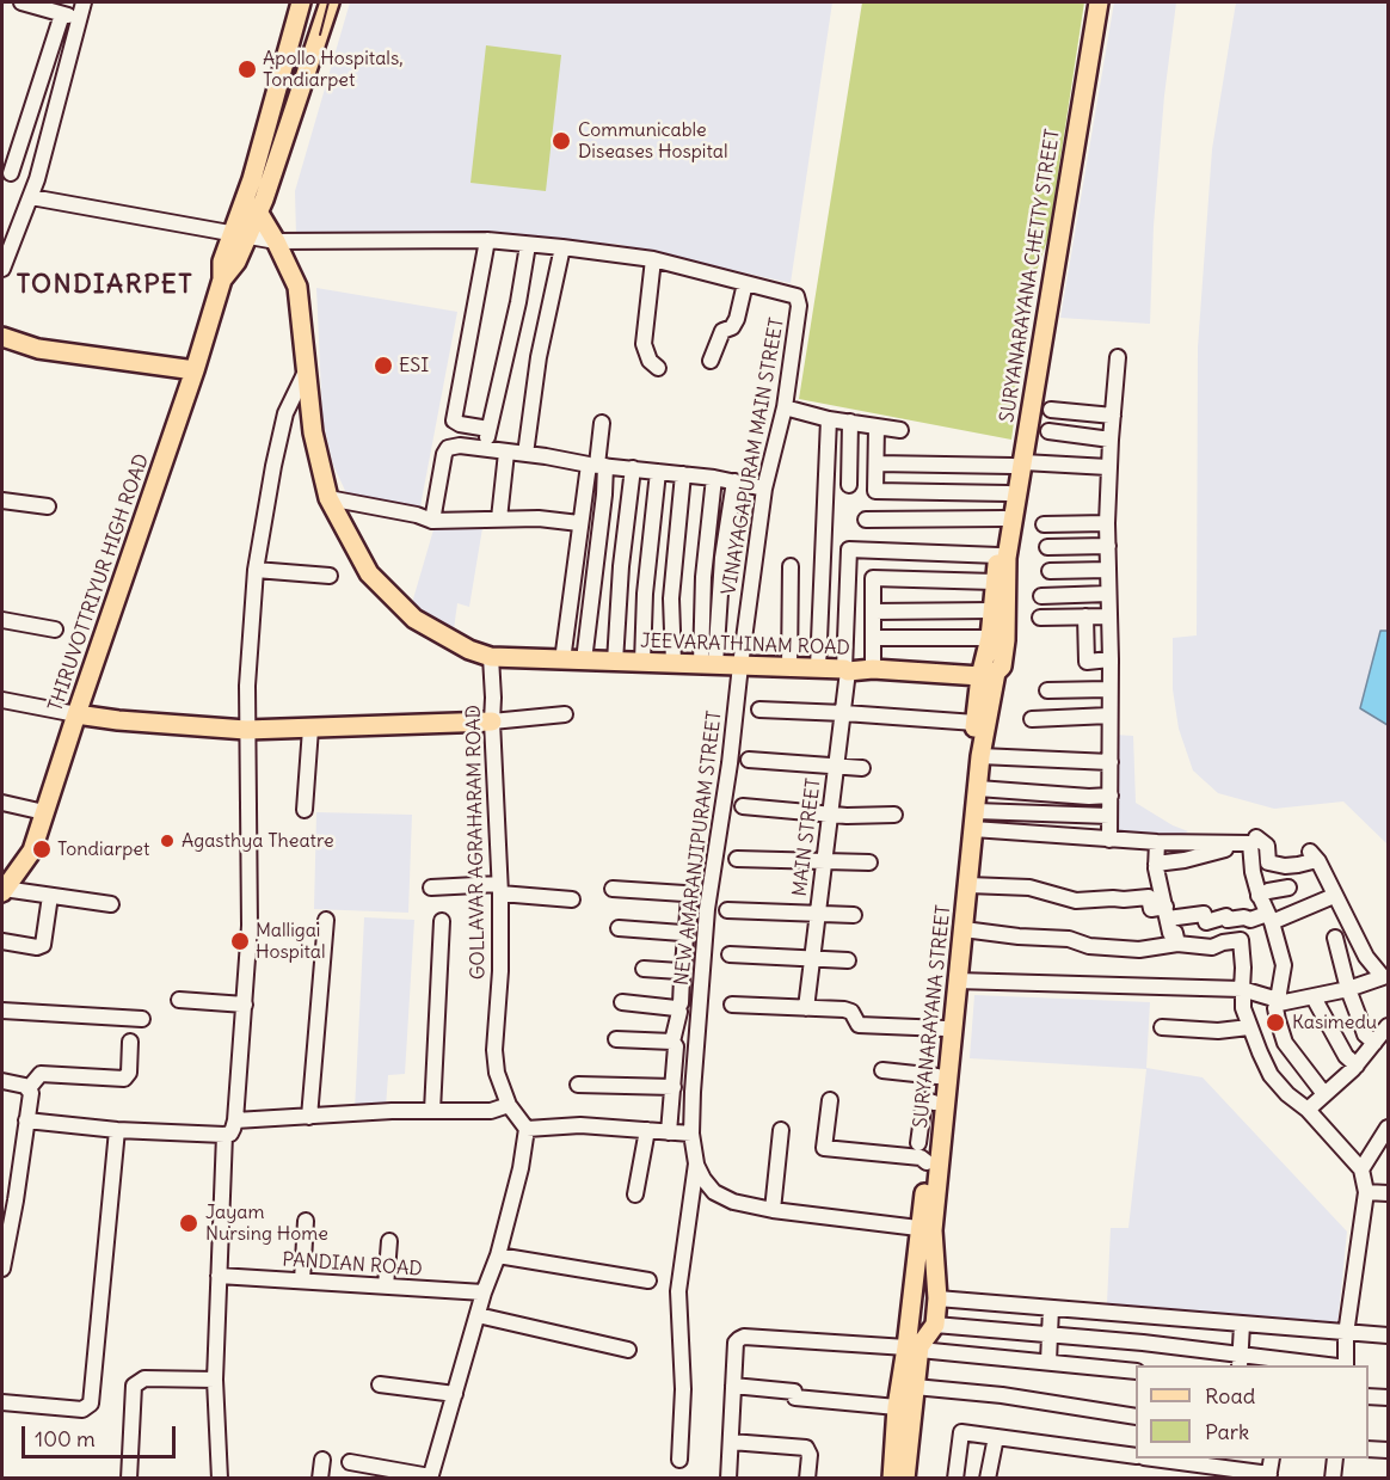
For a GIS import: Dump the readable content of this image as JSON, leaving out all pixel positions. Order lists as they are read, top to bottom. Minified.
{"streets":{"main road":["SURYANARAYANA CHETTY STREET","THIRUVOTTRIYUR HIGH ROAD","JEEVARATHINAM ROAD","SURYANARAYANA STREET"],"street":["VINAYAGAPURAM MAIN STREET","MAIN STREET","GOLLAVAR AGRAHARAM ROAD","NEW AMARANJIPURAM STREET","PANDIAN ROAD"]},"crossings":[["SURYANARAYANA CHETTY STREET","MAIN STREET"],["SURYANARAYANA CHETTY STREET","SURYANARAYANA STREET"],["VINAYAGAPURAM MAIN STREET","JEEVARATHINAM ROAD"],["VINAYAGAPURAM MAIN STREET","NEW AMARANJIPURAM STREET"],["THIRUVOTTRIYUR HIGH ROAD","JEEVARATHINAM ROAD"],["JEEVARATHINAM ROAD","MAIN STREET"],["JEEVARATHINAM ROAD","GOLLAVAR AGRAHARAM ROAD"],["JEEVARATHINAM ROAD","NEW AMARANJIPURAM STREET"],["JEEVARATHINAM ROAD","SURYANARAYANA STREET"],["MAIN STREET","SURYANARAYANA STREET"]],"districts":["TONDIARPET"],"places":["Apollo Hospitals, Tondiarpet","Communicable Diseases Hospital","ESI","Agasthya Theatre","Tondiarpet","Malligai Hospital","Kasimedu","Jayam Nursing Home"],"legend":["Road","Park"],"scale_bar":"100 m"}
